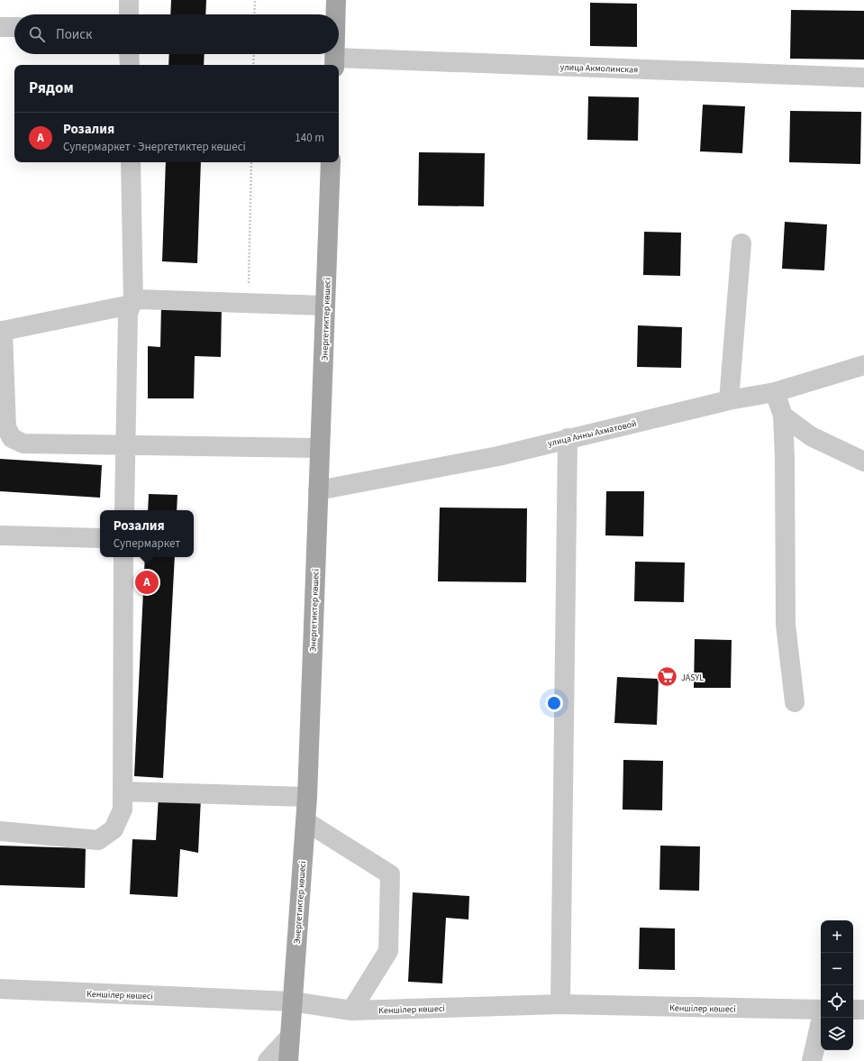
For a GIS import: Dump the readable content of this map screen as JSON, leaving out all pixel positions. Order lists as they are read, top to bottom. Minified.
{"streets":{"main road":["Энергетиктер көшесі"],"street":["улица Акмолинская","улица Анны Ахматовой","Кеншілер көшесі"]},"crossings":[["Энергетиктер көшесі","улица Анны Ахматовой"],["Энергетиктер көшесі","Кеншілер көшесі"]],"places":{"supermarket":["JASYL"]},"page":{"search":"Поиск","heading":"Рядом","list":[{"mark":"A","name":"Розалия","note":"Супермаркет · Энергетиктер көшесі","value":"140 m"}],"popup":["Розалия","Супермаркет"],"pins":"A","map_buttons":["+","−"]}}
